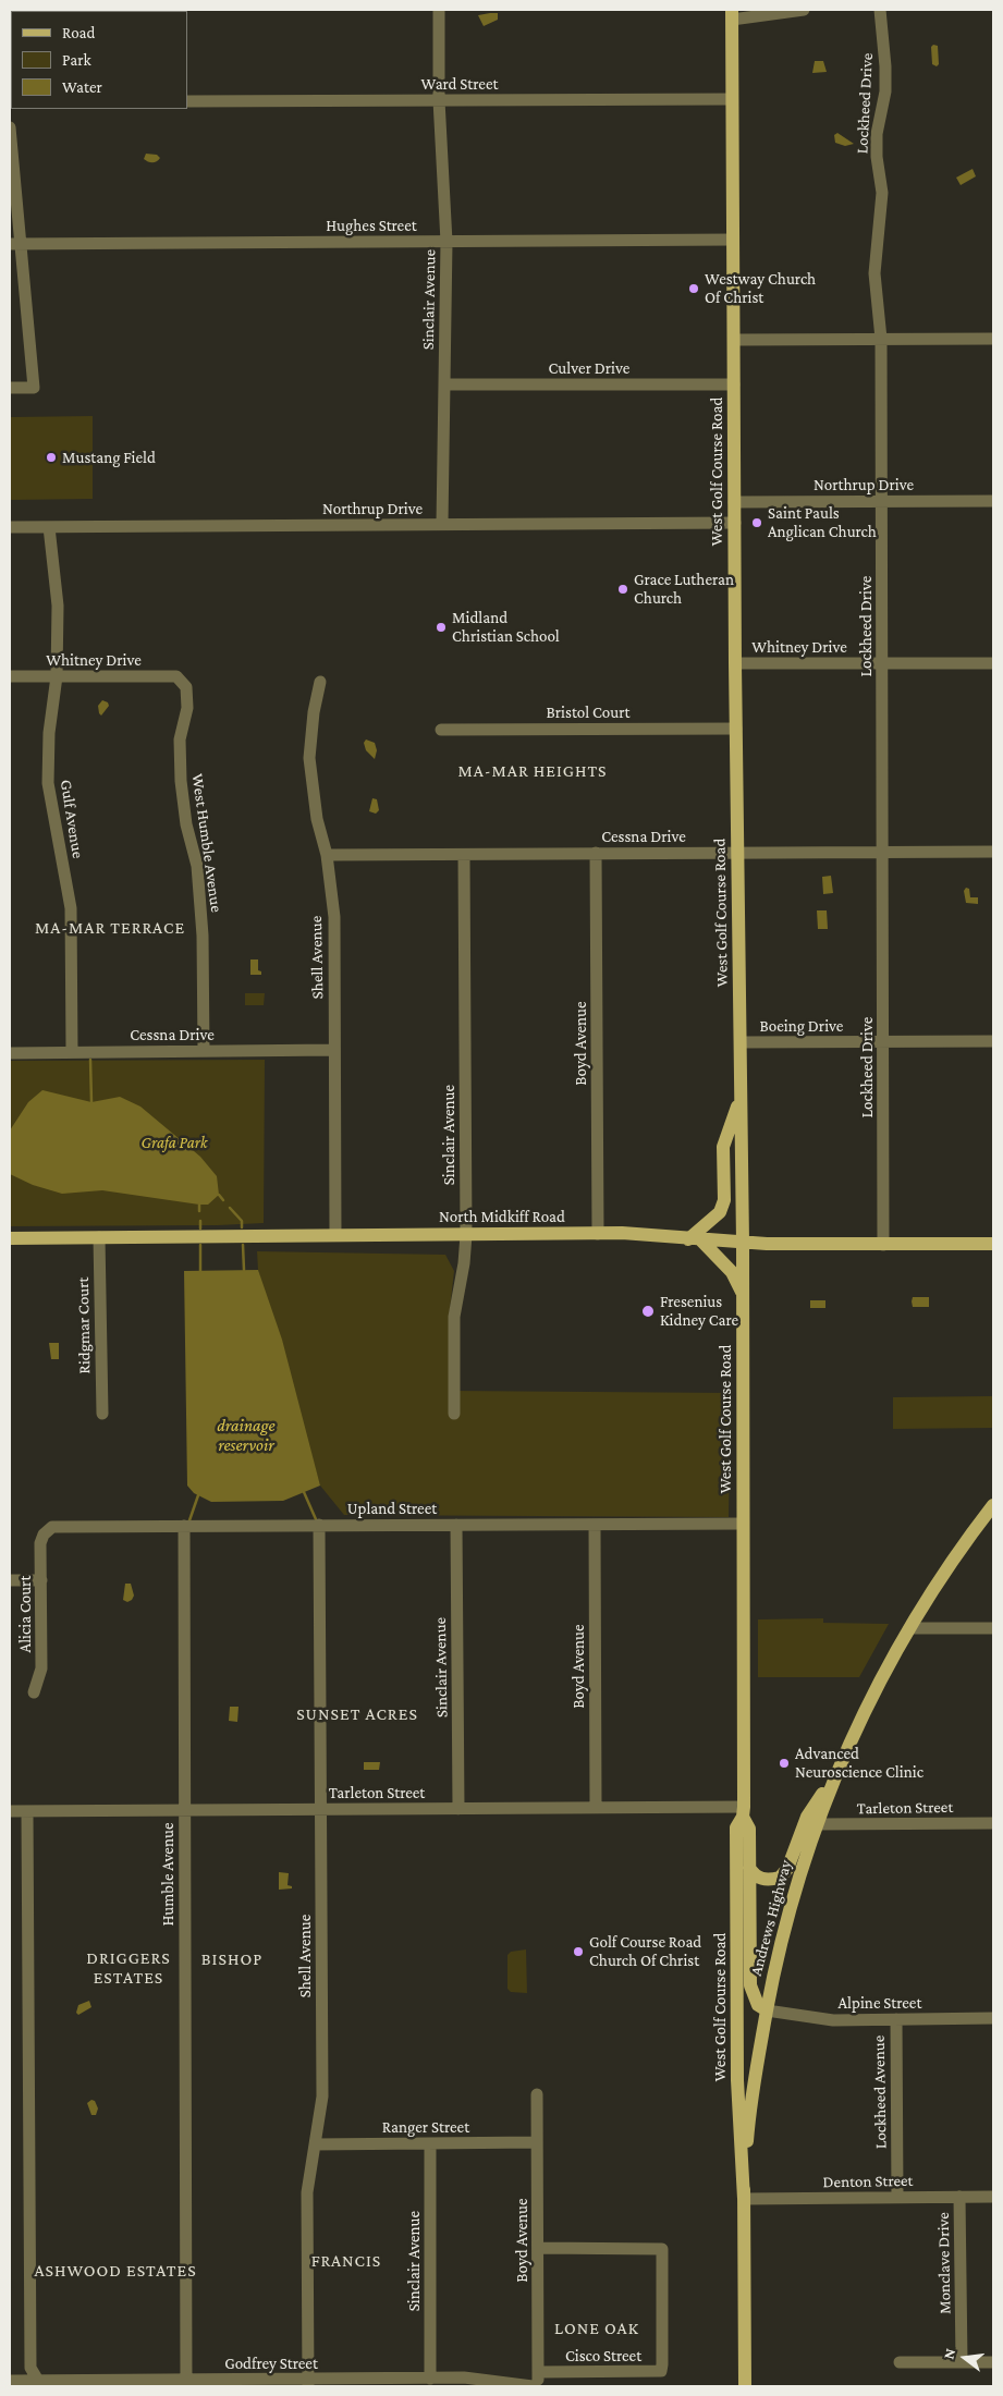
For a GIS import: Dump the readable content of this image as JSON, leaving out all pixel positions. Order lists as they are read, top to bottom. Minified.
{"streets":{"main road":["West Golf Course Road","North Midkiff Road","Andrews Highway"],"street":["Ward Street","Lockheed Drive","Hughes Street","Sinclair Avenue","Culver Drive","Northrup Drive","Whitney Drive","Bristol Court","Gulf Avenue","Cessna Drive","West Humble Avenue","Shell Avenue","Boeing Drive","Boyd Avenue","Ridgmar Court","Upland Street","Alicia Court","Tarleton Street","Humble Avenue","Alpine Street","Lockheed Avenue","Ranger Street","Denton Street","Monclave Drive","Cisco Street","Godfrey Street"]},"crossings":[["Ward Street","Sinclair Avenue"],["Ward Street","West Golf Course Road"],["Lockheed Drive","Northrup Drive"],["Lockheed Drive","Whitney Drive"],["Lockheed Drive","Cessna Drive"],["Lockheed Drive","Boeing Drive"],["Lockheed Drive","North Midkiff Road"],["Hughes Street","Sinclair Avenue"],["Hughes Street","West Golf Course Road"],["Sinclair Avenue","Culver Drive"],["Sinclair Avenue","Northrup Drive"],["Sinclair Avenue","Cessna Drive"],["Sinclair Avenue","North Midkiff Road"],["Sinclair Avenue","Upland Street"],["Sinclair Avenue","Tarleton Street"],["Sinclair Avenue","Ranger Street"],["Sinclair Avenue","Godfrey Street"],["Culver Drive","West Golf Course Road"],["West Golf Course Road","Northrup Drive"],["West Golf Course Road","Whitney Drive"],["West Golf Course Road","Bristol Court"],["West Golf Course Road","Cessna Drive"],["West Golf Course Road","Boeing Drive"],["West Golf Course Road","North Midkiff Road"],["West Golf Course Road","Upland Street"],["West Golf Course Road","Tarleton Street"],["West Golf Course Road","Andrews Highway"],["West Golf Course Road","Alpine Street"],["West Golf Course Road","Denton Street"],["Northrup Drive","Gulf Avenue"],["Whitney Drive","Gulf Avenue"],["Whitney Drive","West Humble Avenue"],["Gulf Avenue","Cessna Drive"],["Cessna Drive","West Humble Avenue"],["Cessna Drive","Shell Avenue"],["Cessna Drive","Boyd Avenue"],["Shell Avenue","North Midkiff Road"],["Shell Avenue","Upland Street"],["Shell Avenue","Tarleton Street"],["Shell Avenue","Ranger Street"],["Shell Avenue","Godfrey Street"],["Boyd Avenue","North Midkiff Road"],["Boyd Avenue","Upland Street"],["Boyd Avenue","Tarleton Street"],["Boyd Avenue","Ranger Street"],["Boyd Avenue","Cisco Street"],["North Midkiff Road","Ridgmar Court"],["Upland Street","Alicia Court"],["Upland Street","Humble Avenue"],["Tarleton Street","Humble Avenue"],["Tarleton Street","Andrews Highway"],["Humble Avenue","Godfrey Street"],["Andrews Highway","Alpine Street"],["Andrews Highway","Denton Street"],["Alpine Street","Lockheed Avenue"],["Lockheed Avenue","Denton Street"],["Denton Street","Monclave Drive"]],"districts":["MA-MAR HEIGHTS","MA-MAR TERRACE","SUNSET ACRES","DRIGGERS ESTATES","BISHOP","FRANCIS","ASHWOOD ESTATES","LONE OAK"],"water":["drainage reservoir"],"parks":["Grafa Park"],"places":["Westway Church Of Christ","Mustang Field","Saint Pauls Anglican Church","Grace Lutheran Church","Midland Christian School","Fresenius Kidney Care","Advanced Neuroscience Clinic","Golf Course Road Church Of Christ"],"legend":["Road","Park","Water"],"north":"left"}
